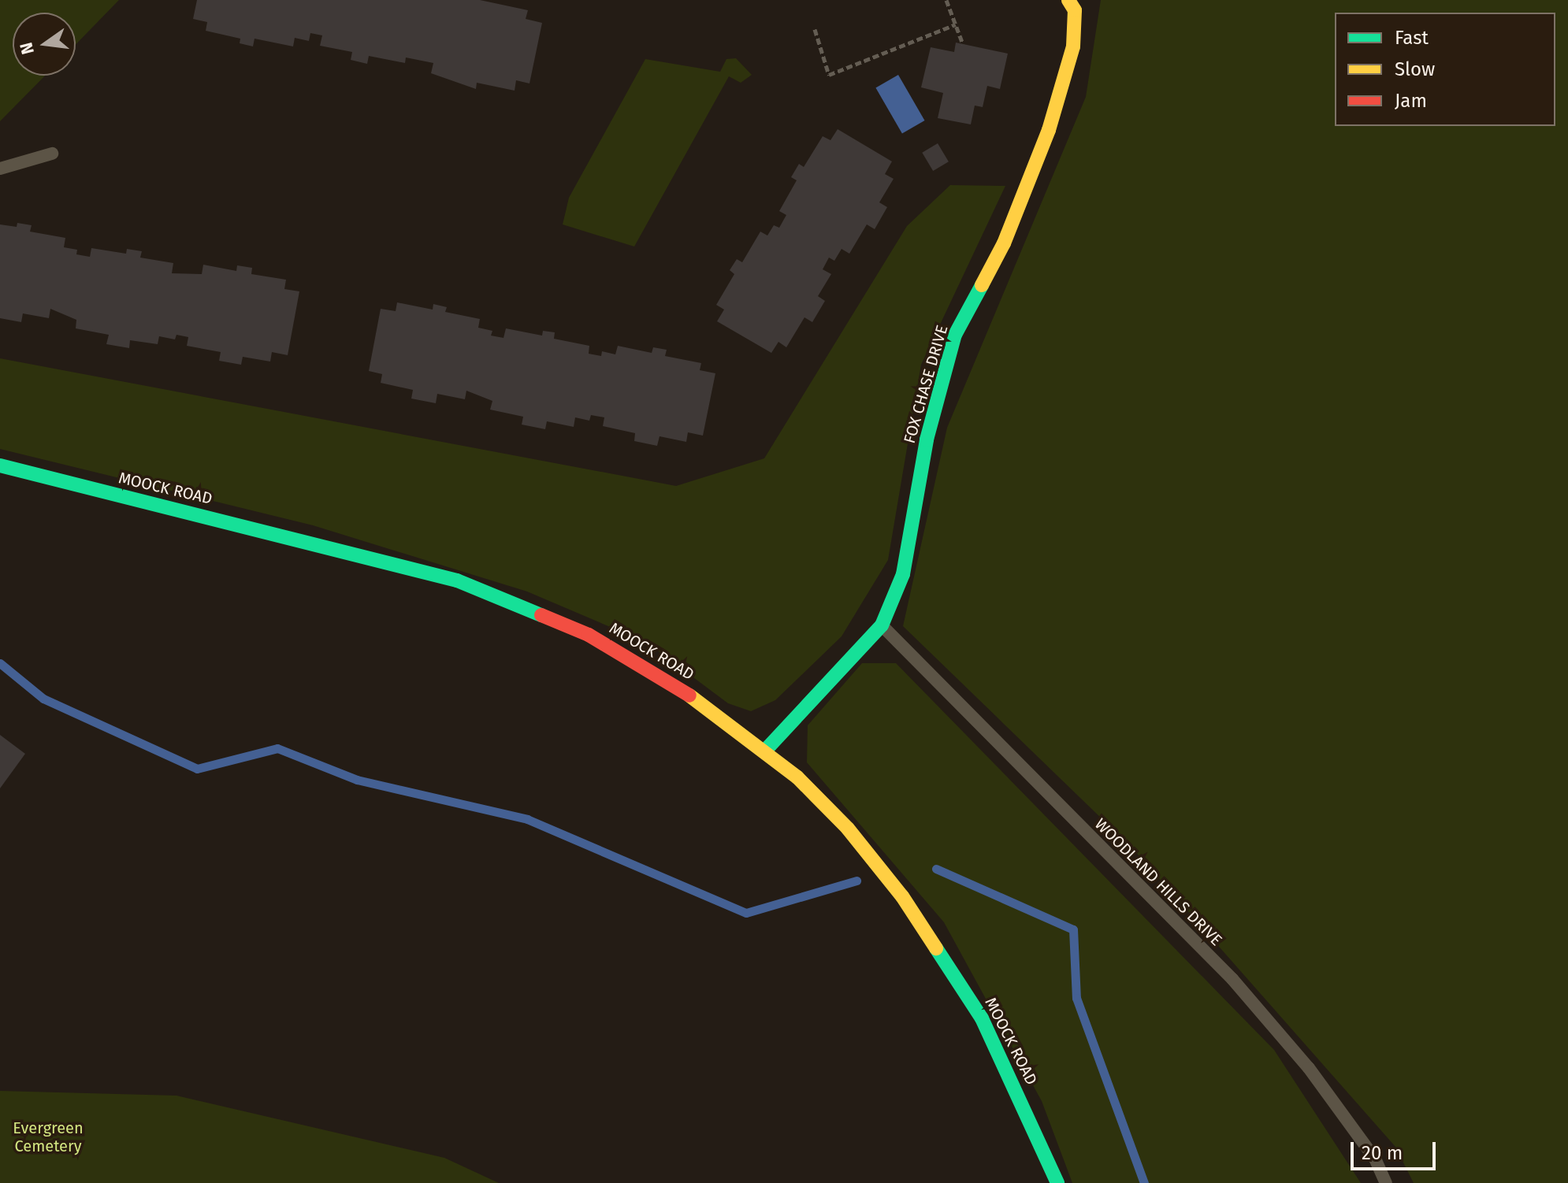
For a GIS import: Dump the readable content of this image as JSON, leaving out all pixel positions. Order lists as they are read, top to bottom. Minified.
{"streets":{"main road":["FOX CHASE DRIVE","MOOCK ROAD"],"lane":["WOODLAND HILLS DRIVE"]},"crossings":[["FOX CHASE DRIVE","MOOCK ROAD"],["FOX CHASE DRIVE","WOODLAND HILLS DRIVE"]],"parks":["Evergreen Cemetery"],"legend":["Fast","Slow","Jam"],"scale_bar":"20 m","north":"left"}
